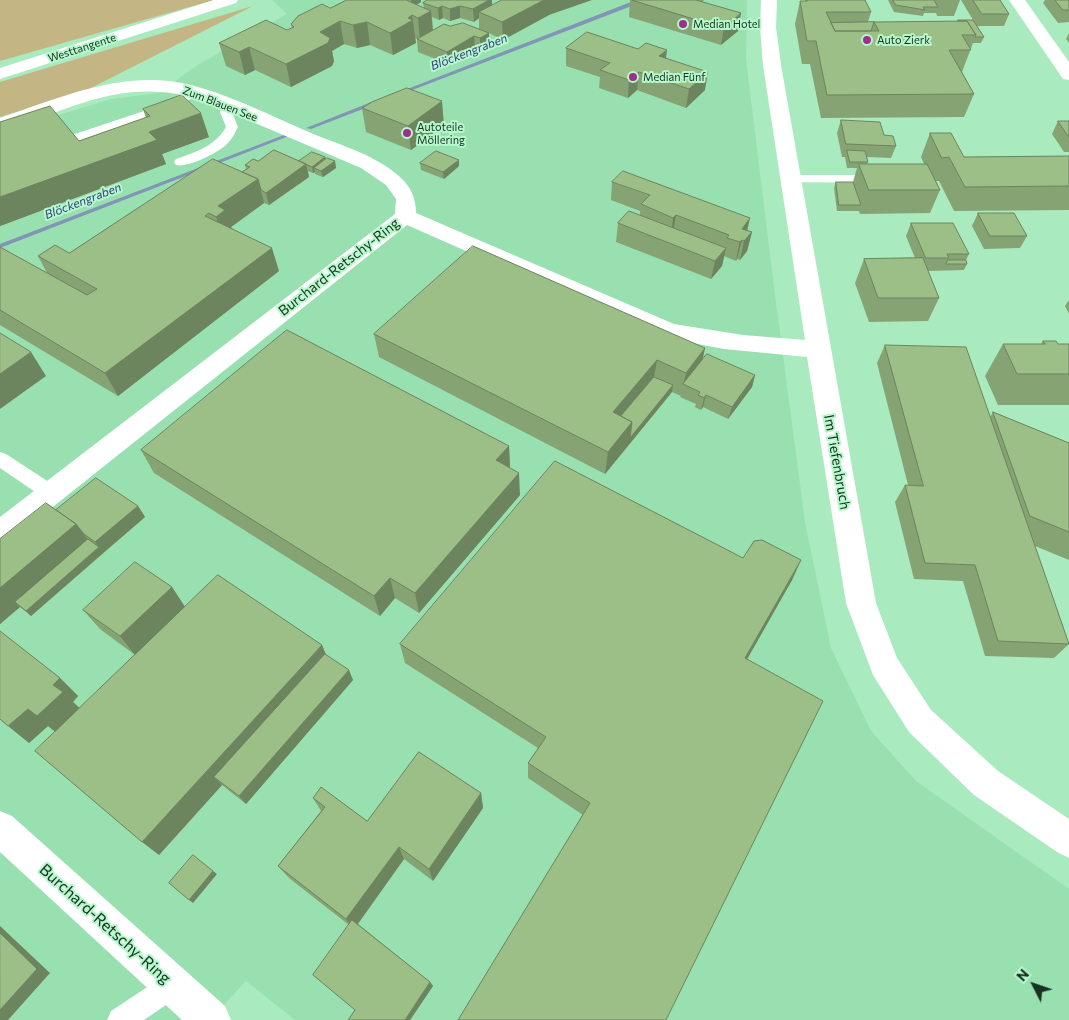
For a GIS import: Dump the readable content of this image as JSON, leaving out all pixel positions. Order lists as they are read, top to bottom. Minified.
{"streets":{"street":["Westtangente","Zum Blauen See","Burchard-Retschy-Ring","Im Tiefenbruch"]},"crossings":[["Zum Blauen See","Burchard-Retschy-Ring"],["Burchard-Retschy-Ring","Im Tiefenbruch"]],"water":["Blöckengraben"],"places":["Median Hotel","Auto Zierk","Median Fünf","Autoteile Möllering"],"north":"top left"}
